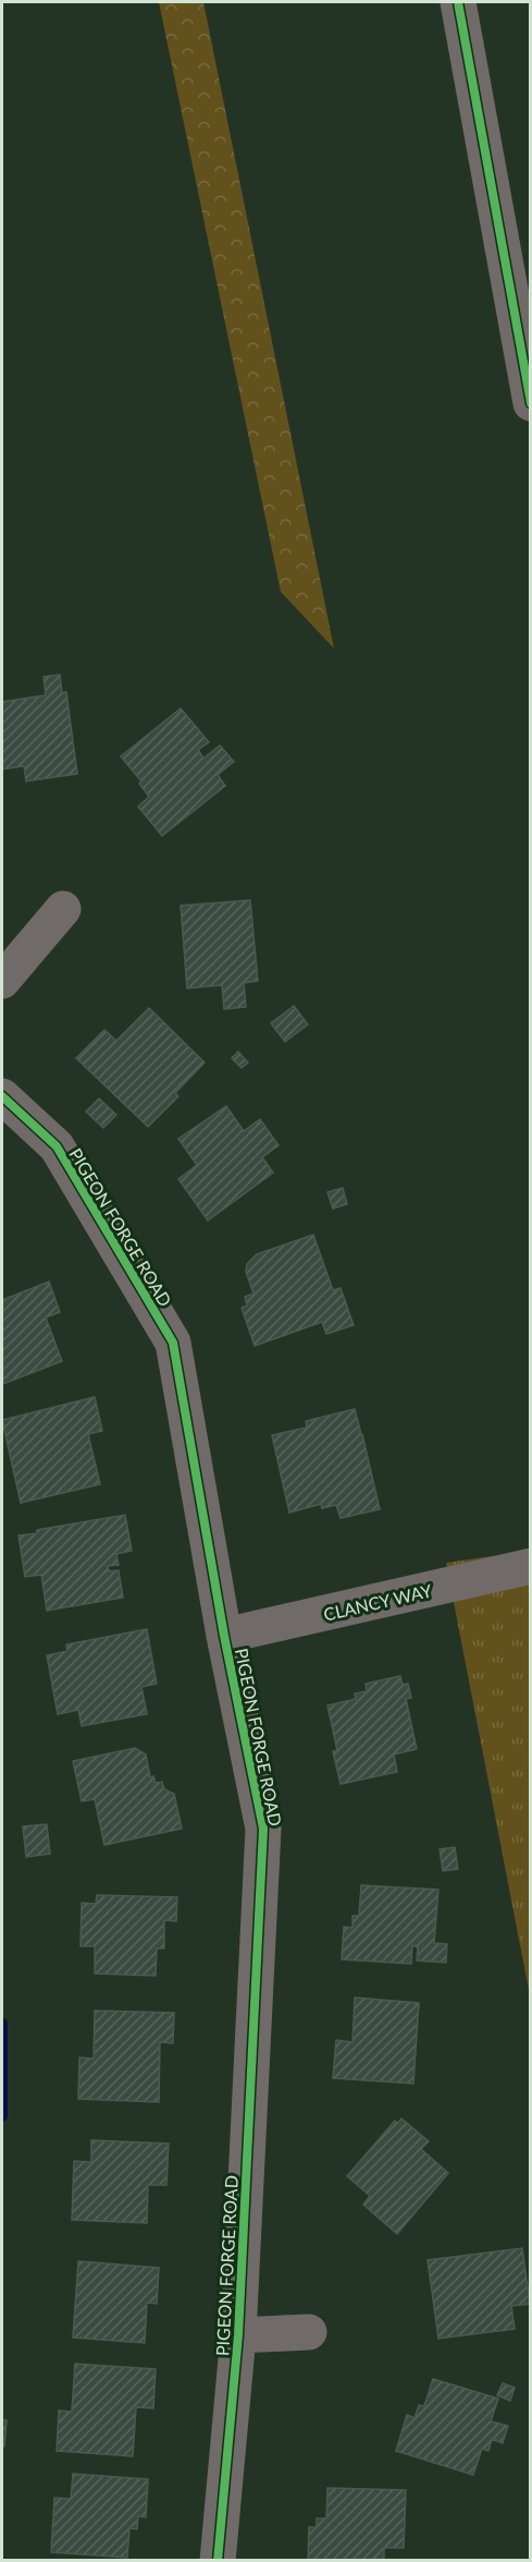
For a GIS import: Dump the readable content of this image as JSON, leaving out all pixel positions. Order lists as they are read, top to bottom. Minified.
{"streets":{"street":["PIGEON FORGE ROAD","CLANCY WAY"]},"crossings":[["PIGEON FORGE ROAD","CLANCY WAY"]]}
